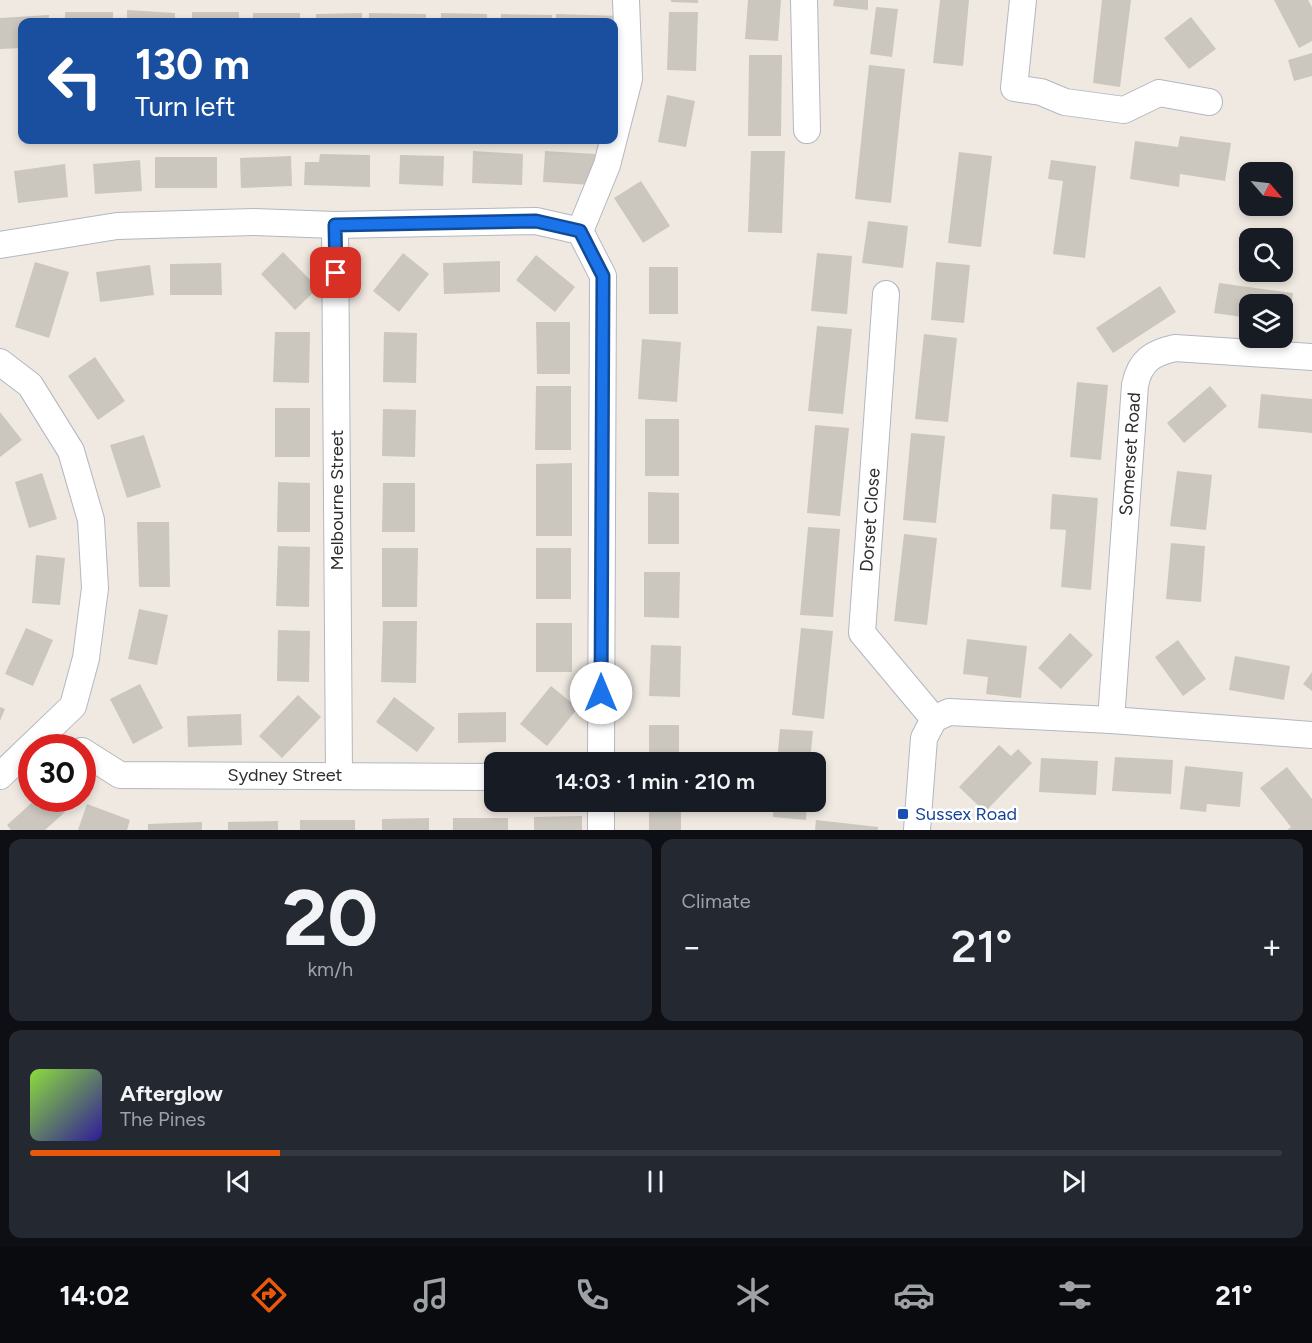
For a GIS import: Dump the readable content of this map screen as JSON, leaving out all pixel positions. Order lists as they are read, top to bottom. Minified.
{"streets":{"street":["Somerset Road","Melbourne Street","Dorset Close","Sydney Street"]},"crossings":[["Melbourne Street","Sydney Street"]],"places":{"transit":["Sussex Road"]},"north":"bottom right","page":{"turn":["130 m","Turn left"],"limit":"30","trip":"14:03 · 1 min · 210 m","tile":[["20","km/h"],"Climate"],"heat":["−","21°","+"],"song":["Afterglow","The Pines"],"tabs":["14:02","21°"]}}
